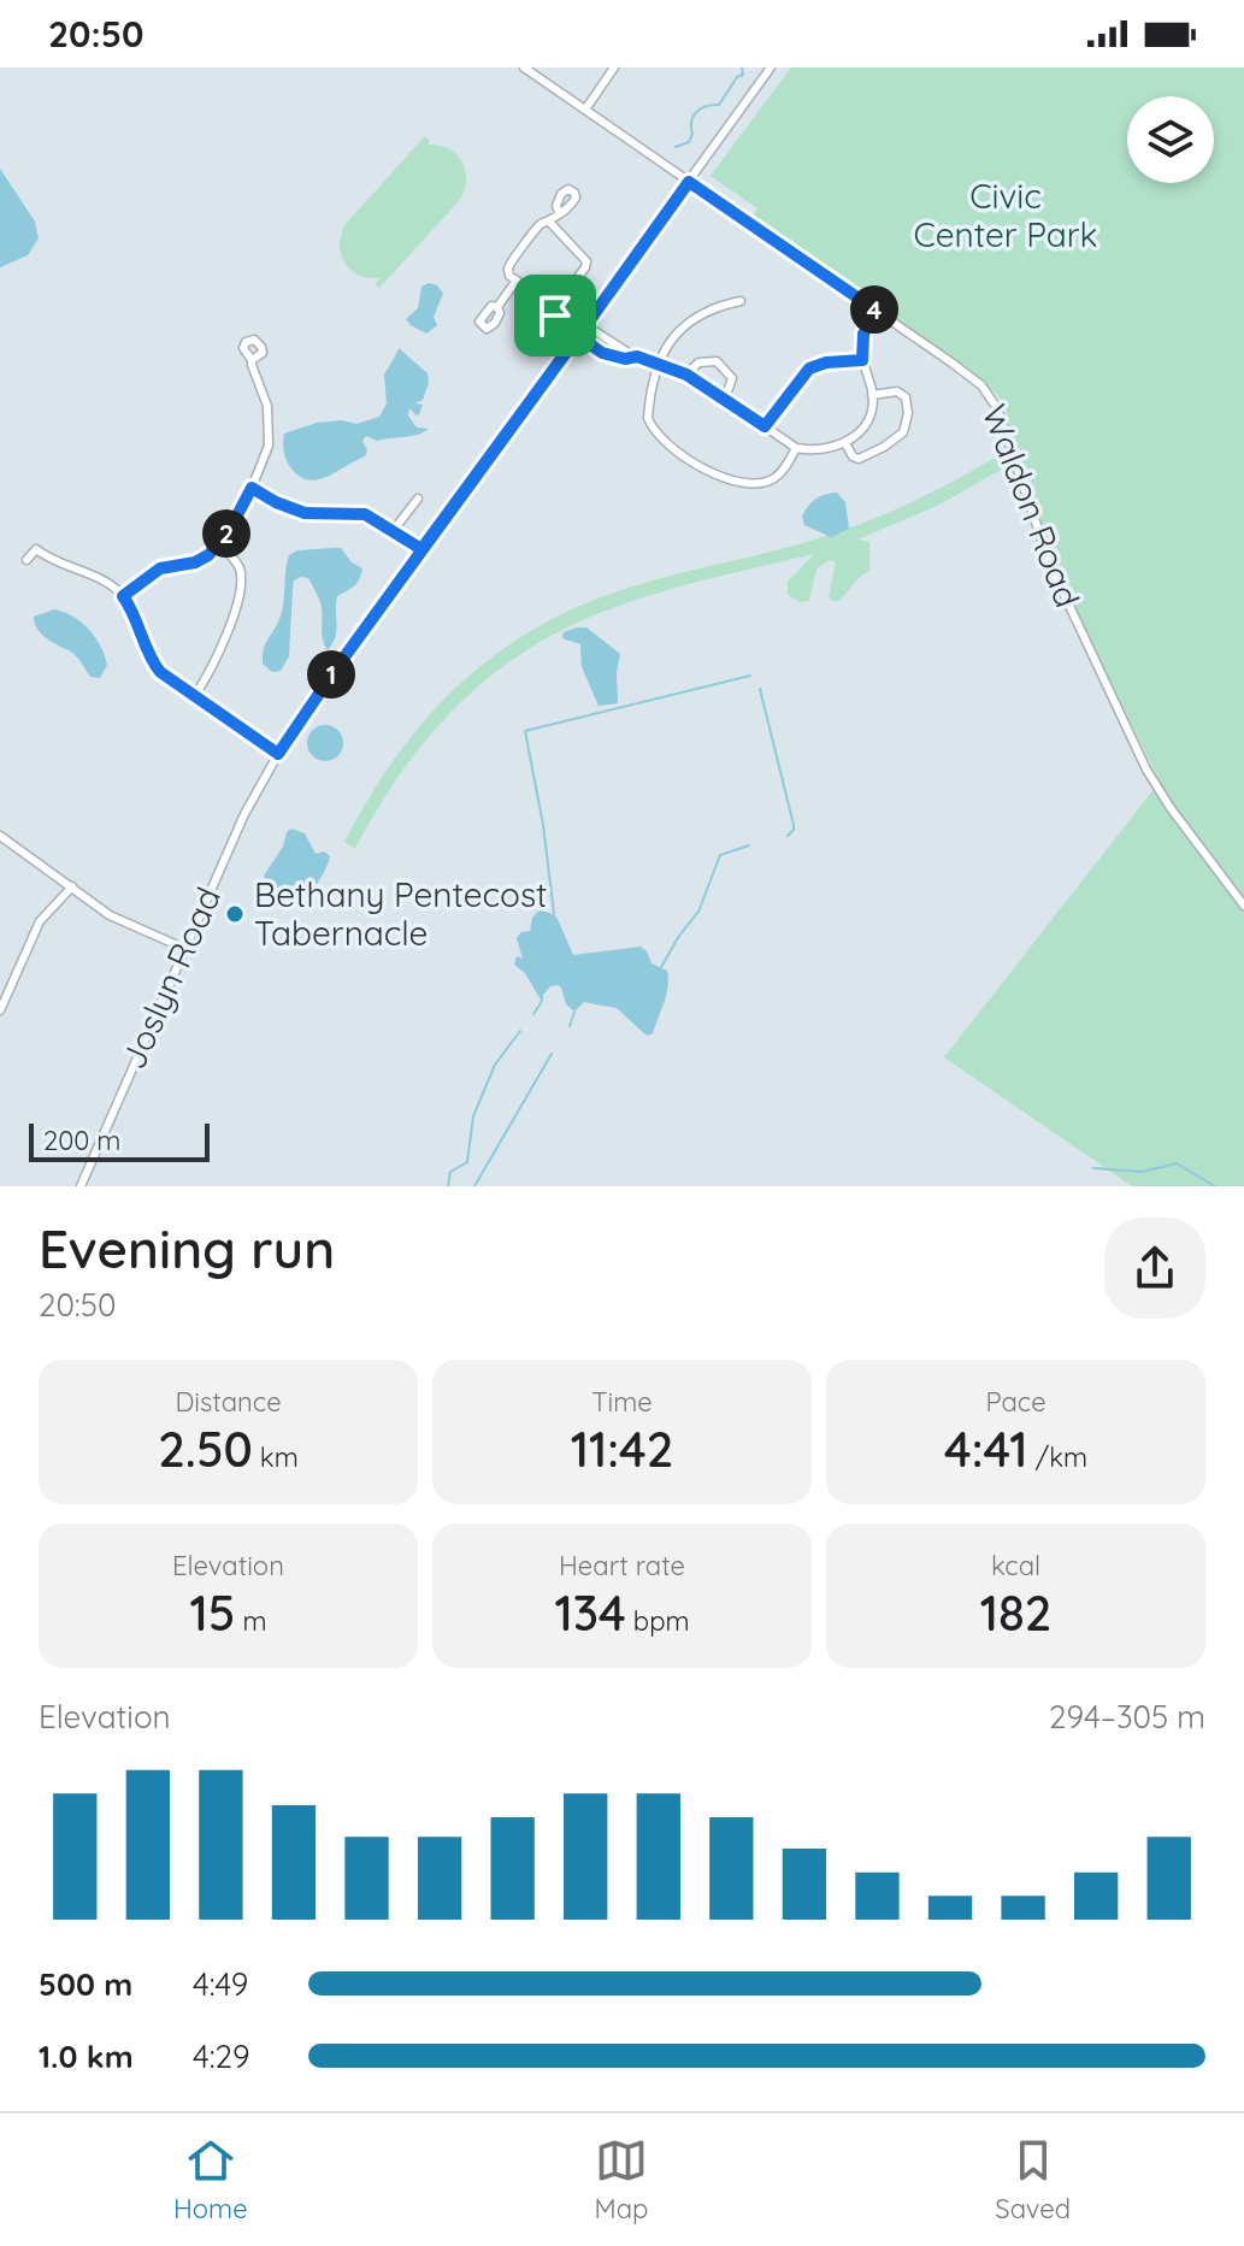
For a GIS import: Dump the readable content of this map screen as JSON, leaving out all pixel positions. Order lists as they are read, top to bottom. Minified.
{"streets":{"street":["Waldon Road","Joslyn Road"]},"crossings":[["Waldon Road","Joslyn Road"]],"parks":["Civic Center Park"],"places":["Bethany Pentecost Tabernacle"],"scale_bar":"200 m","page":{"status":"20:50","pins":["4","2","1"],"scale":"200 m","heading":["Evening run","20:50"],"stats":[["Distance","2.50 km"],["Time","11:42"],["Pace","4:41 /km"],["Elevation","15 m"],["Heart rate","134 bpm"],["kcal","182"]],"chart":["Elevation","294–305 m"],"list":[{"name":"500 m","note":"4:49"},{"name":"1.0 km","note":"4:29"}],"tabs":["Home","Map","Saved"]}}
